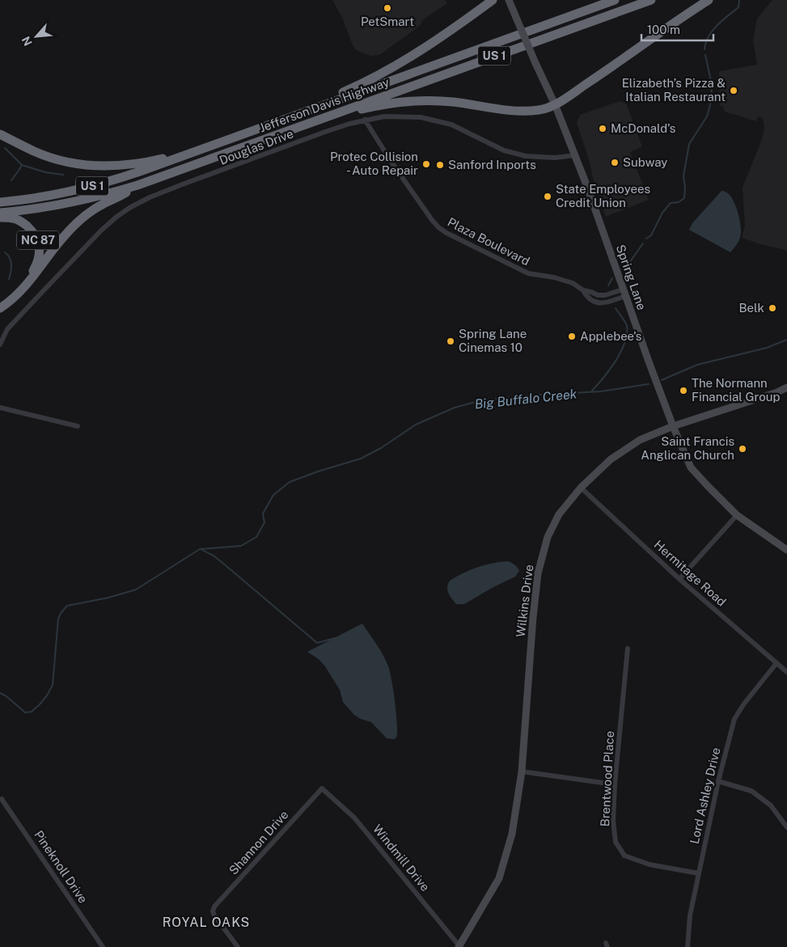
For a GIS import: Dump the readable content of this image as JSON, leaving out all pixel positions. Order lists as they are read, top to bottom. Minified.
{"streets":{"highway":["US 1","Jefferson Davis Highway","NC 87"],"street":["Douglas Drive","Plaza Boulevard","Spring Lane","Hermitage Road","Wilkins Drive","Brentwood Place","Lord Ashley Drive","Shannon Drive","Windmill Drive","Pineknoll Drive"]},"crossings":[["Douglas Drive","Plaza Boulevard"],["Douglas Drive","Spring Lane"],["Plaza Boulevard","Spring Lane"],["Spring Lane","Wilkins Drive"],["Hermitage Road","Wilkins Drive"],["Hermitage Road","Lord Ashley Drive"],["Wilkins Drive","Windmill Drive"],["Brentwood Place","Lord Ashley Drive"],["Shannon Drive","Windmill Drive"]],"districts":["ROYAL OAKS"],"water":["Big Buffalo Creek"],"places":["PetSmart","Elizabeth’s Pizza & Italian Restaurant","McDonald's","Subway","Protec Collision - Auto Repair","Sanford Inports","State Employees Credit Union","Belk","Applebee's","Spring Lane Cinemas 10","The Normann Financial Group","Saint Francis Anglican Church"],"scale_bar":"100 m","north":"bottom left"}
